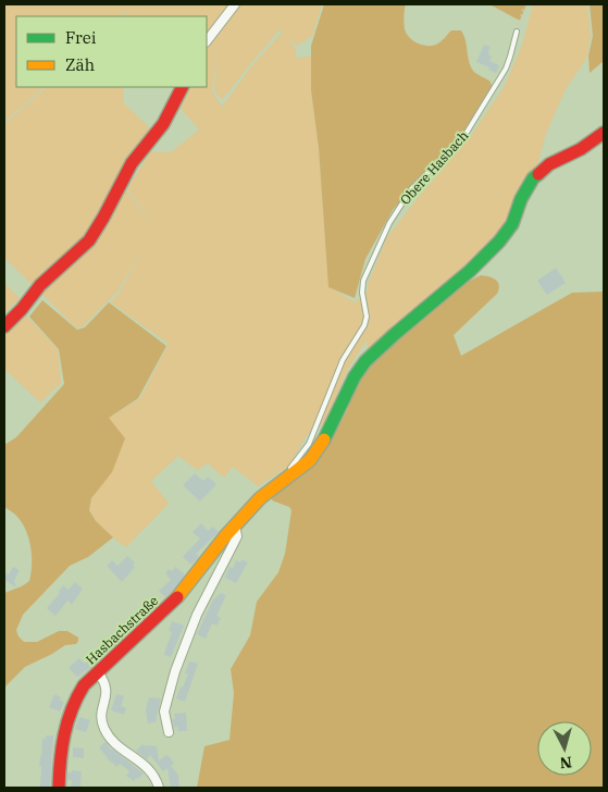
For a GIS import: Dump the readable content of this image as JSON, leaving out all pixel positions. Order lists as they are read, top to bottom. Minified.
{"streets":{"street":["Hasbachstraße"],"lane":["Obere Hasbach"]},"crossings":[["Obere Hasbach","Hasbachstraße"]],"legend":["Frei","Zäh"],"north":"bottom"}
